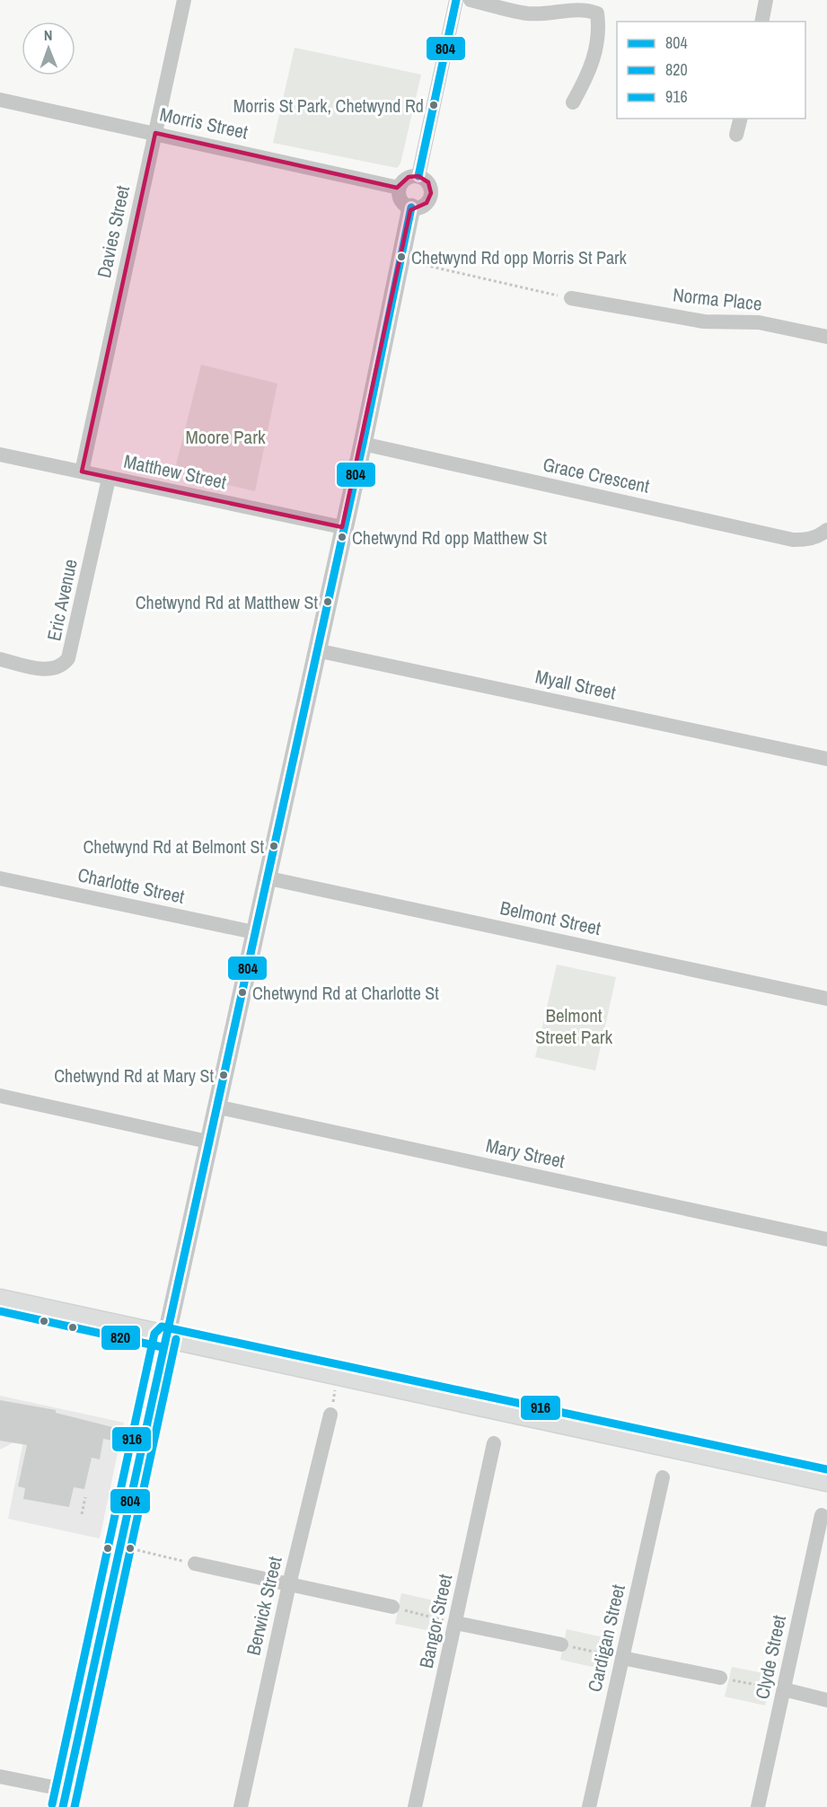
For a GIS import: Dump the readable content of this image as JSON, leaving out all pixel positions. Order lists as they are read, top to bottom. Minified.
{"streets":{"street":["Morris Street","Davies Street","Norma Place","Matthew Street","Grace Crescent","Eric Avenue","Myall Street","Charlotte Street","Belmont Street","Mary Street","Berwick Street","Bangor Street","Cardigan Street","Clyde Street"]},"crossings":[["Morris Street","Davies Street"],["Davies Street","Matthew Street"],["Matthew Street","Eric Avenue"]],"parks":["Moore Park","Belmont Street Park"],"places":["Morris St Park, Chetwynd Rd","Chetwynd Rd opp Morris St Park","Chetwynd Rd opp Matthew St","Chetwynd Rd at Matthew St","Chetwynd Rd at Belmont St","Chetwynd Rd at Charlotte St","Chetwynd Rd at Mary St"],"lines":["transit line 804","transit line 820","transit line 916"],"legend":["804","820","916"],"north":"top"}
